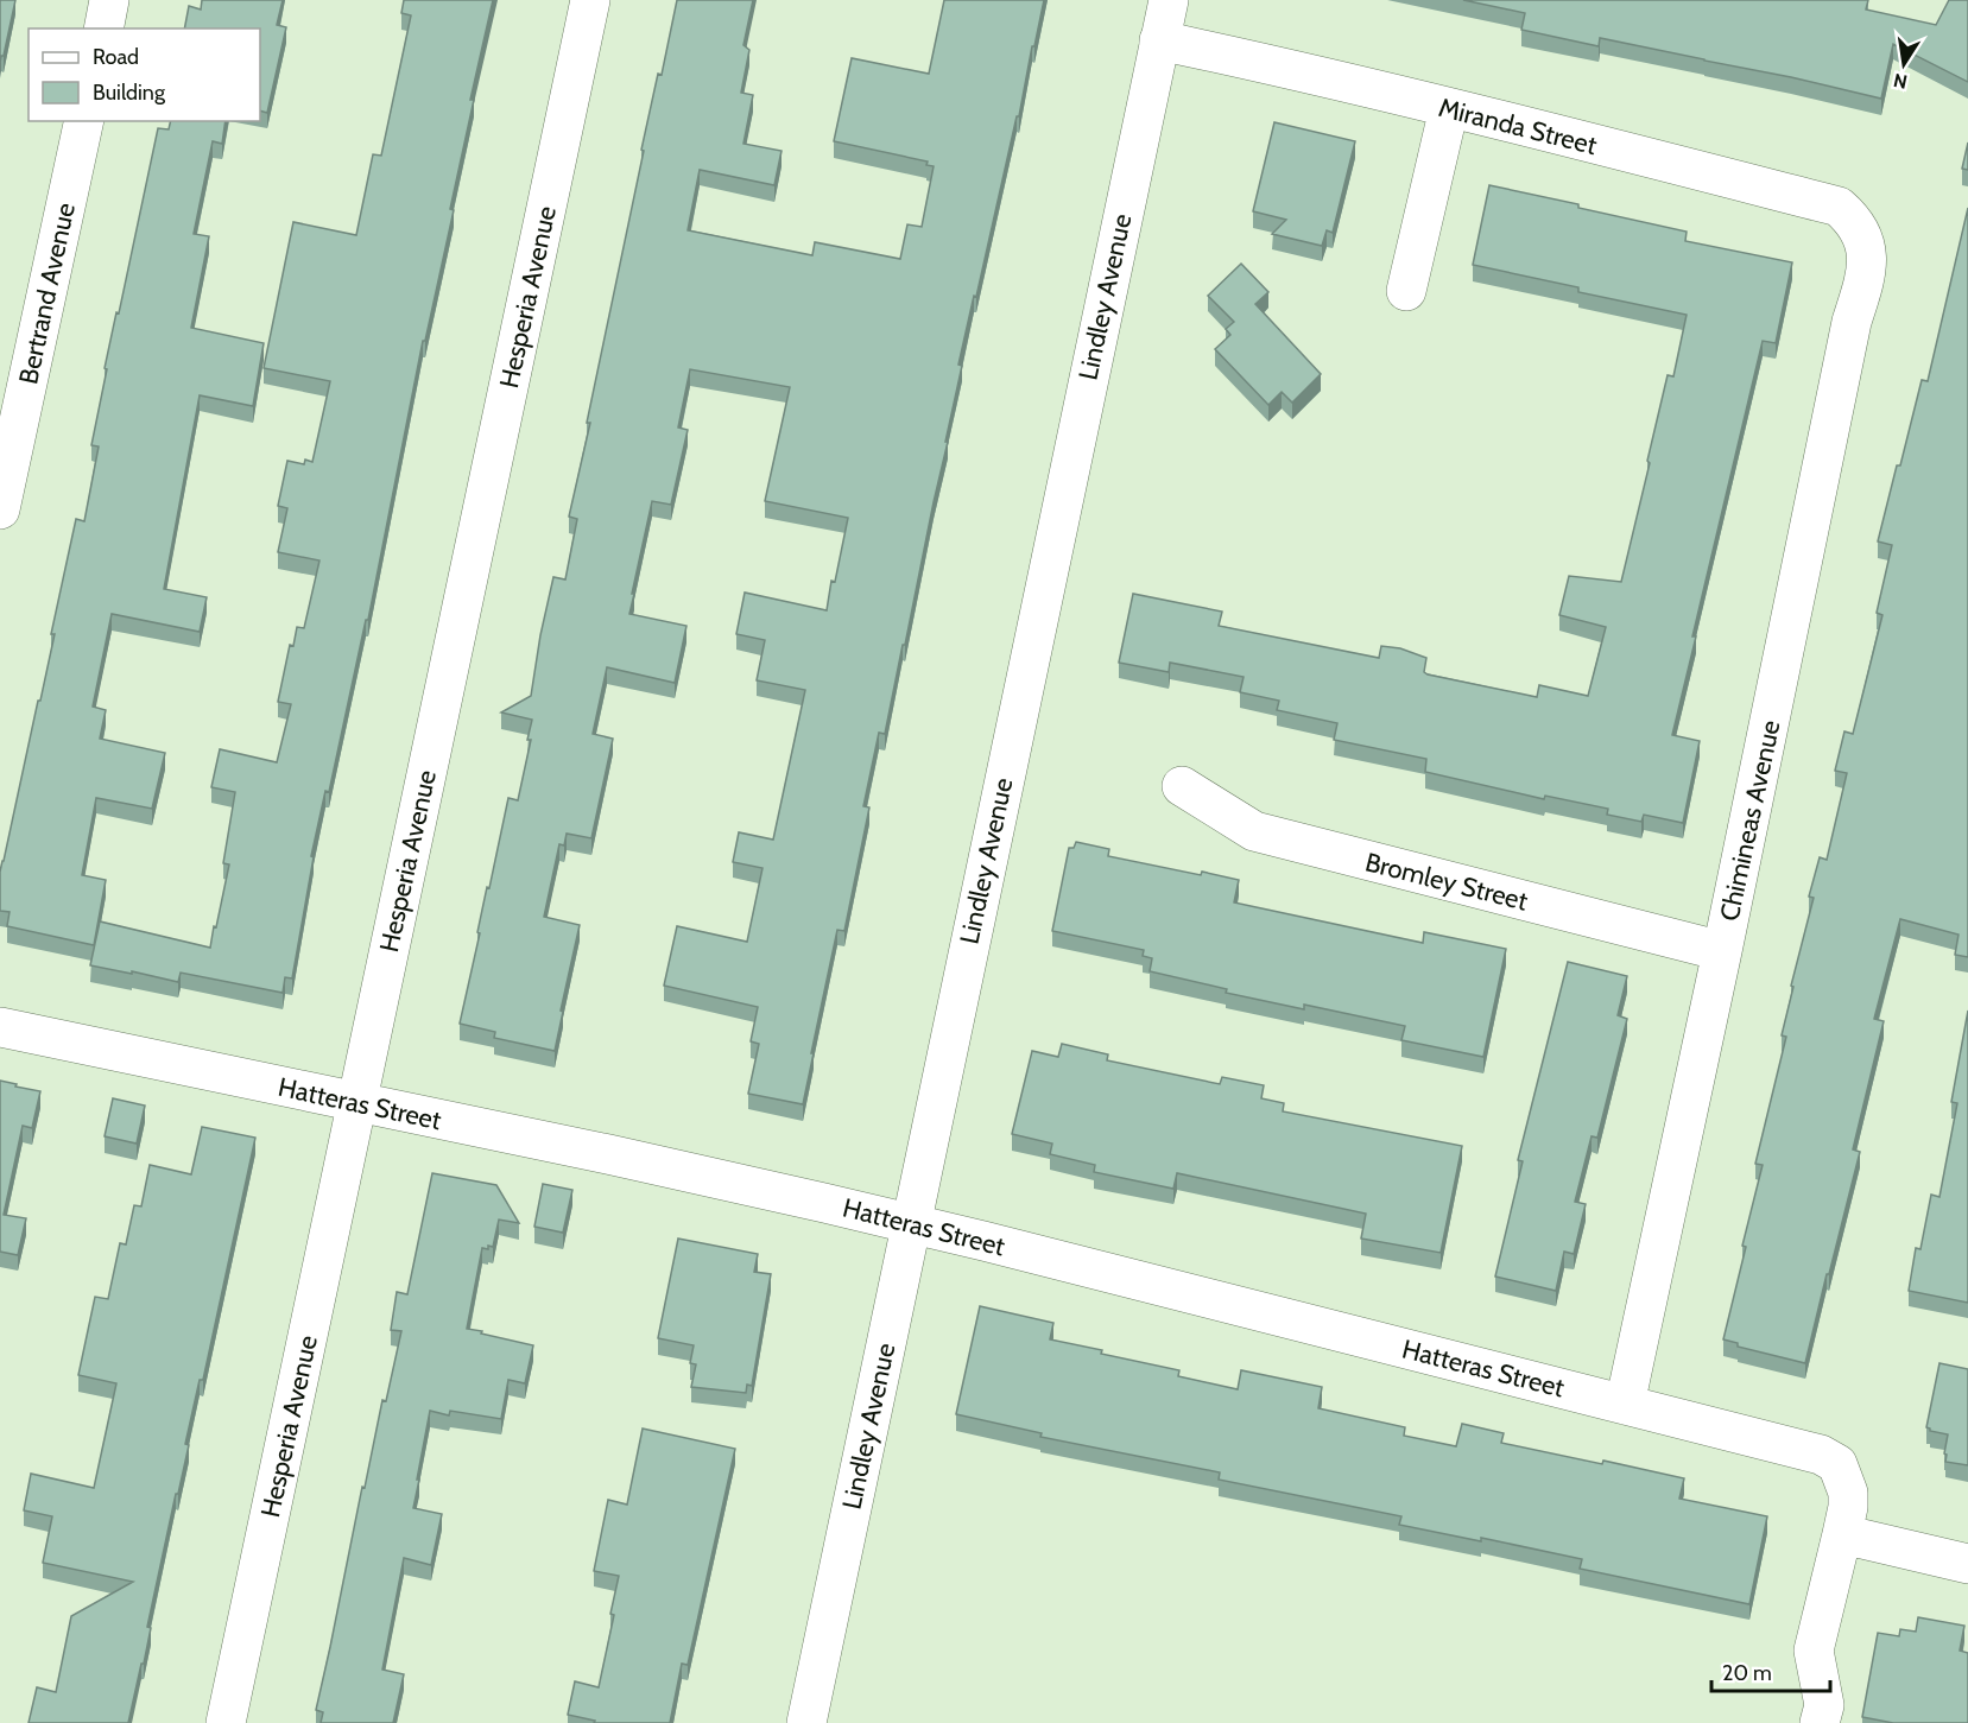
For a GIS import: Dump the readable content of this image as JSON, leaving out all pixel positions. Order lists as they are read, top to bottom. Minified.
{"streets":{"street":["Miranda Street","Bertrand Avenue","Hesperia Avenue","Lindley Avenue","Chimineas Avenue","Bromley Street","Hatteras Street"]},"crossings":[["Miranda Street","Lindley Avenue"],["Miranda Street","Chimineas Avenue"],["Hesperia Avenue","Hatteras Street"],["Lindley Avenue","Hatteras Street"],["Chimineas Avenue","Bromley Street"],["Chimineas Avenue","Hatteras Street"]],"legend":["Road","Building"],"scale_bar":"20 m","north":"bottom"}
